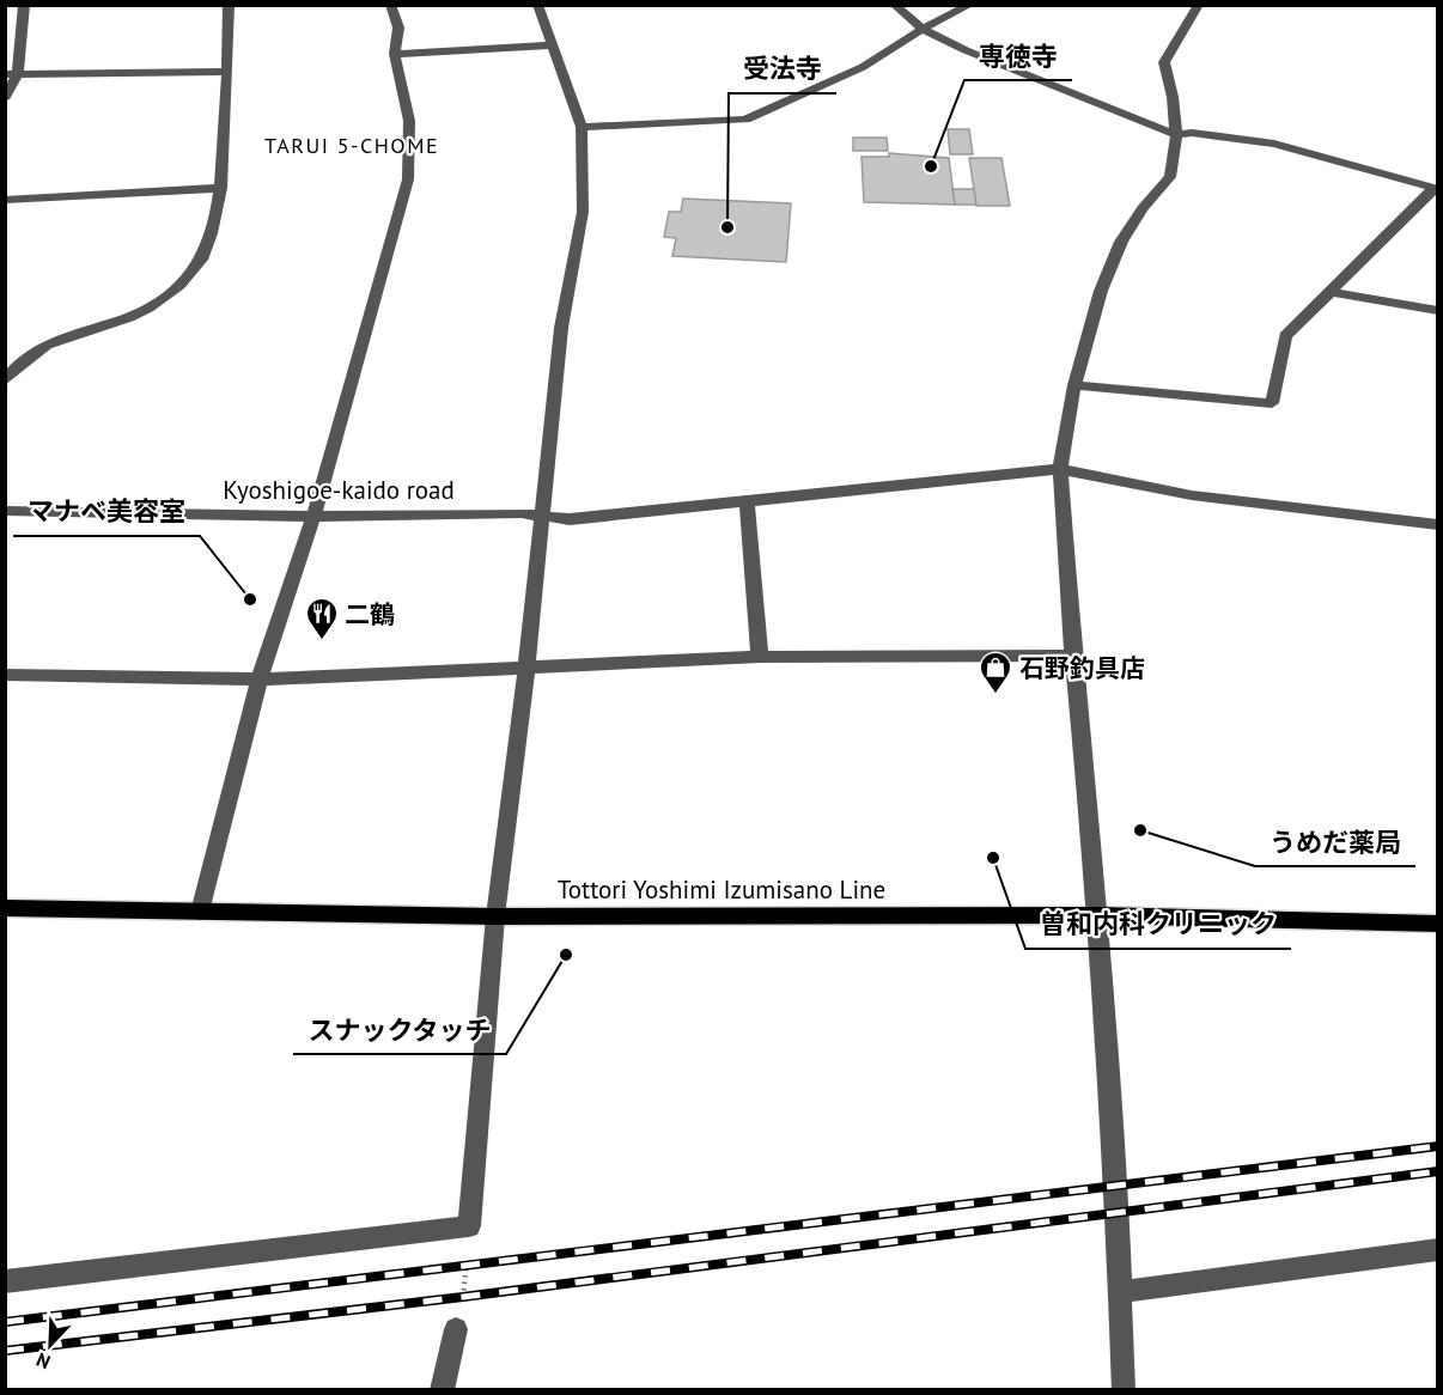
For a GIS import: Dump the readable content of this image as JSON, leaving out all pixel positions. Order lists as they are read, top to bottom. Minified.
{"streets":{"main road":["Tottori Yoshimi Izumisano Line"],"street":["Kyoshigoe-kaido road"]},"districts":["TARUI 5-CHOME"],"places":{"other":["専徳寺","受法寺","マナベ美容室","うめだ薬局","曽和内科クリニック","スナックタッチ"],"restaurant":["二鶴"],"shop":["石野釣具店"]},"north":"bottom left"}
